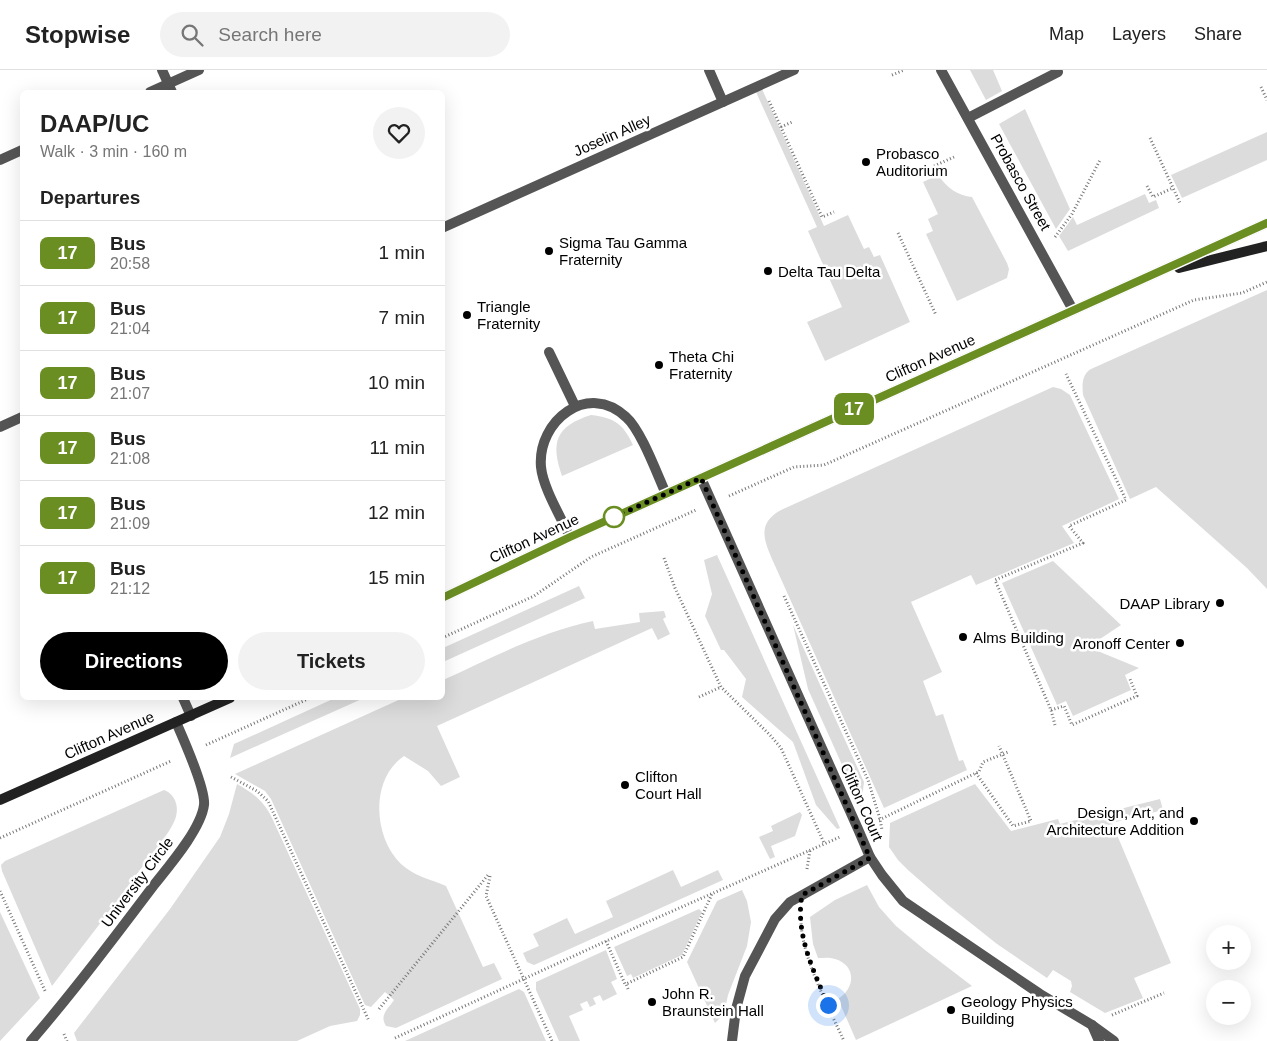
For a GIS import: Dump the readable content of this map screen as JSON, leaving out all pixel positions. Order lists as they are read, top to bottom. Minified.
{"streets":{"main road":["Clifton Avenue"],"street":["Joselin Alley","Probasco Street","Clifton Court","University Circle"]},"crossings":[["Probasco Street","Clifton Avenue"],["Clifton Avenue","Clifton Court"],["Clifton Avenue","University Circle"]],"places":["Probasco Auditorium","Sigma Tau Gamma Fraternity","Delta Tau Delta","Triangle Fraternity","Theta Chi Fraternity","DAAP Library","Alms Building","Aronoff Center","Clifton Court Hall","Design, Art, and Architecture Addition","John R. Braunstein Hall","Geology Physics Building"],"lines":["bus line 17"],"page":{"header":"Stopwise","search":"Search here","nav":["Map","Layers","Share"],"on_map":"17","heading":[["DAAP/UC","Walk · 3 min · 160 m"],"Departures"],"list":[{"mark":"17","name":"Bus","note":"20:58","value":"1 min"},{"mark":"17","name":"Bus","note":"21:04","value":"7 min"},{"mark":"17","name":"Bus","note":"21:07","value":"10 min"},{"mark":"17","name":"Bus","note":"21:08","value":"11 min"},{"mark":"17","name":"Bus","note":"21:09","value":"12 min"},{"mark":"17","name":"Bus","note":"21:12","value":"15 min"}],"buttons":["Directions","Tickets"],"map_buttons":["+","−"]}}
